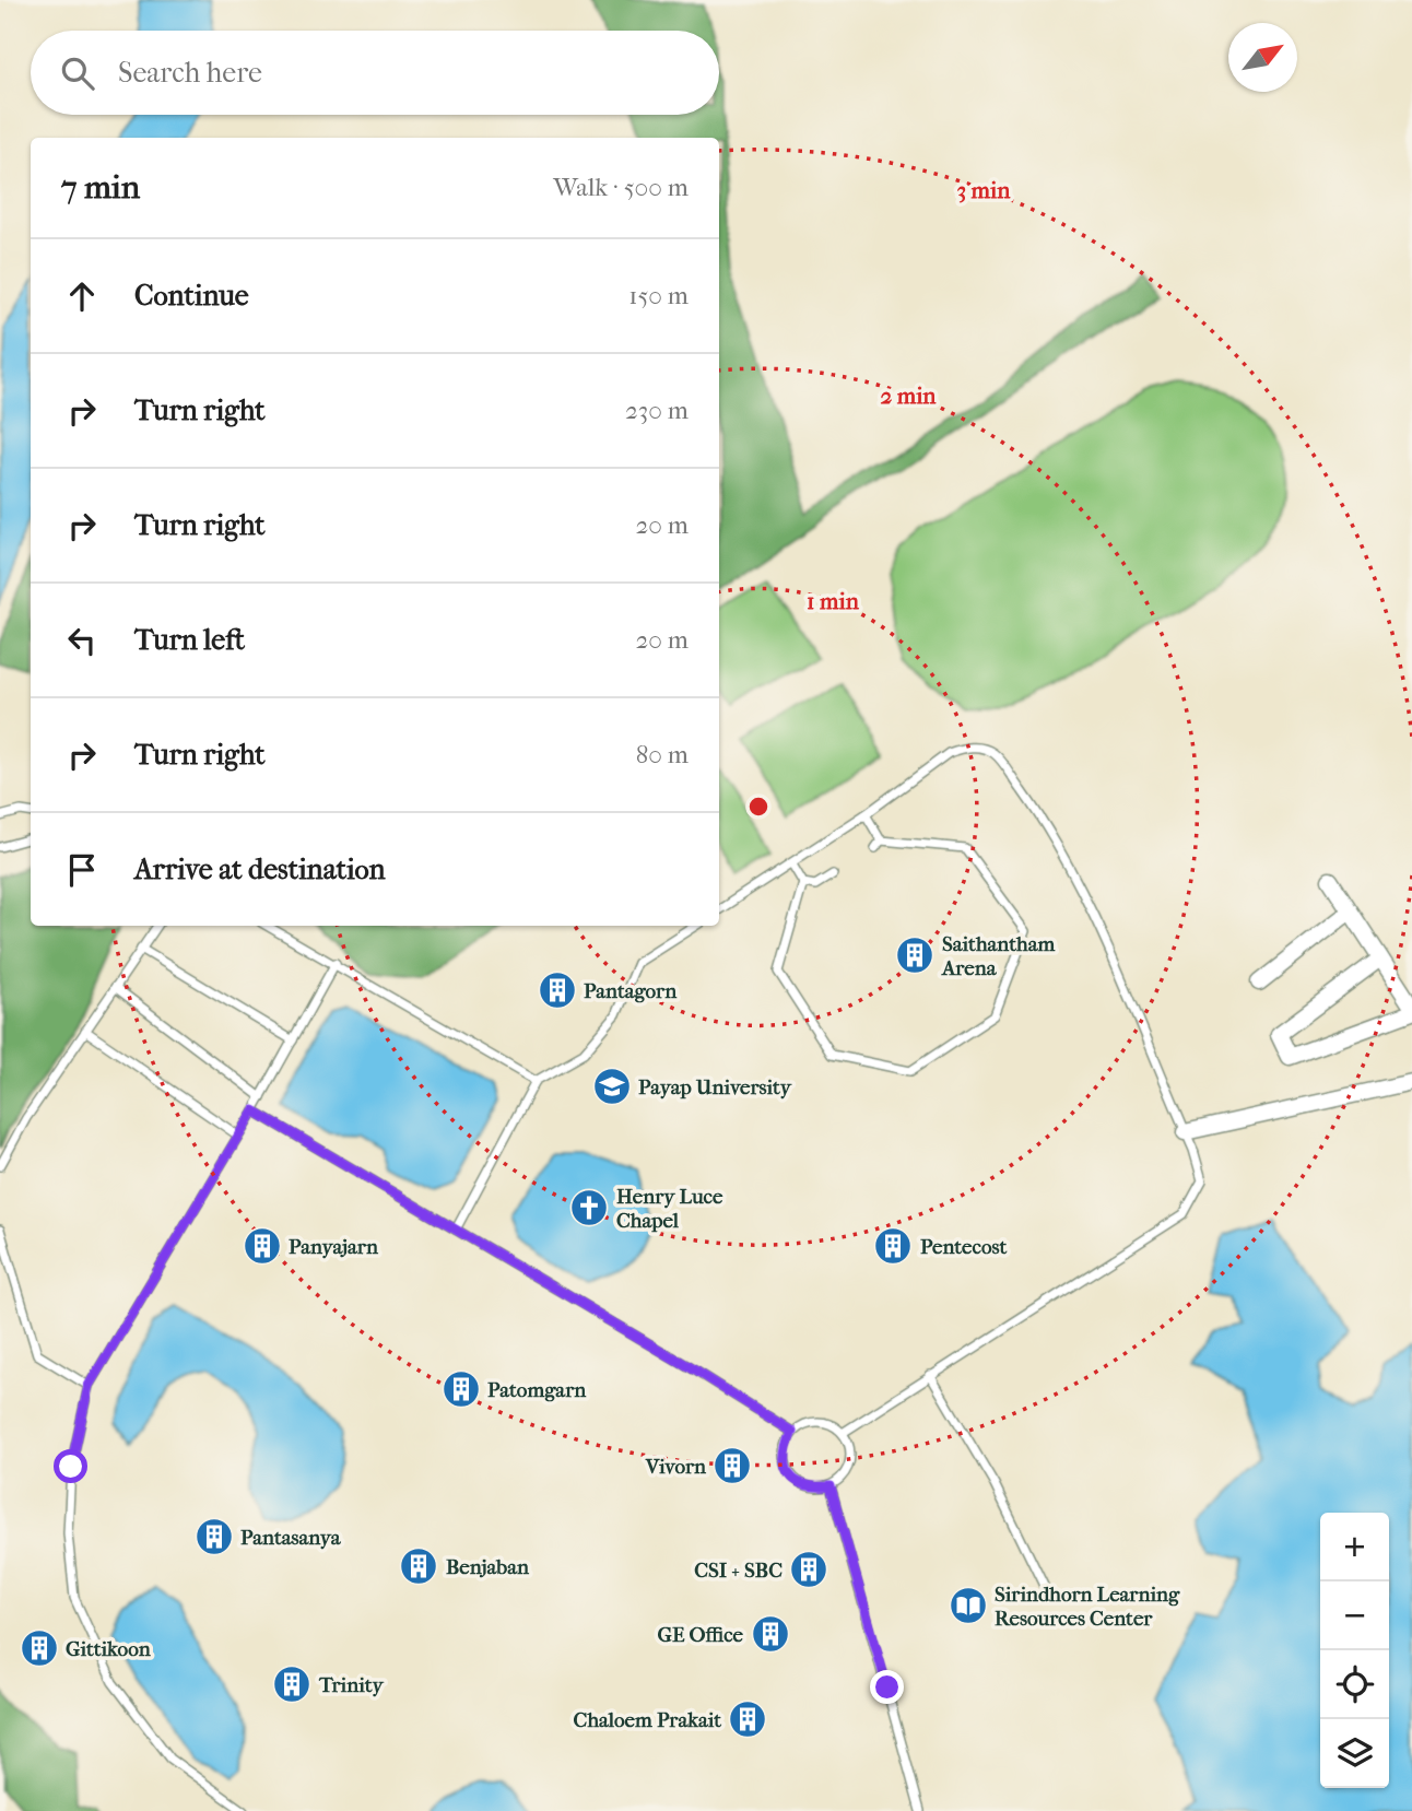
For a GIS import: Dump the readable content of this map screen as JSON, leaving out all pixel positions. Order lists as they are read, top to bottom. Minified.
{"places":{"building":["Saithantham Arena","Pantagorn","Panyajarn","Pentecost","Patomgarn","Vivorn","Pantasanya","Benjaban","CSI + SBC","GE Office","Gittikoon","Trinity","Chaloem Prakait"],"school or university":["Payap University"],"church":["Henry Luce Chapel"],"library":["Sirindhorn Learning Resources Center"]},"north":"top right","page":{"search":"Search here","heading":["7 min","Walk · 500 m"],"list":[["Continue","150 m"],["Turn right","230 m"],["Turn right","20 m"],["Turn left","20 m"],["Turn right","80 m"],"Arrive at destination"],"map_buttons":["+","−"]},"rings":["3 min","2 min","1 min"]}
